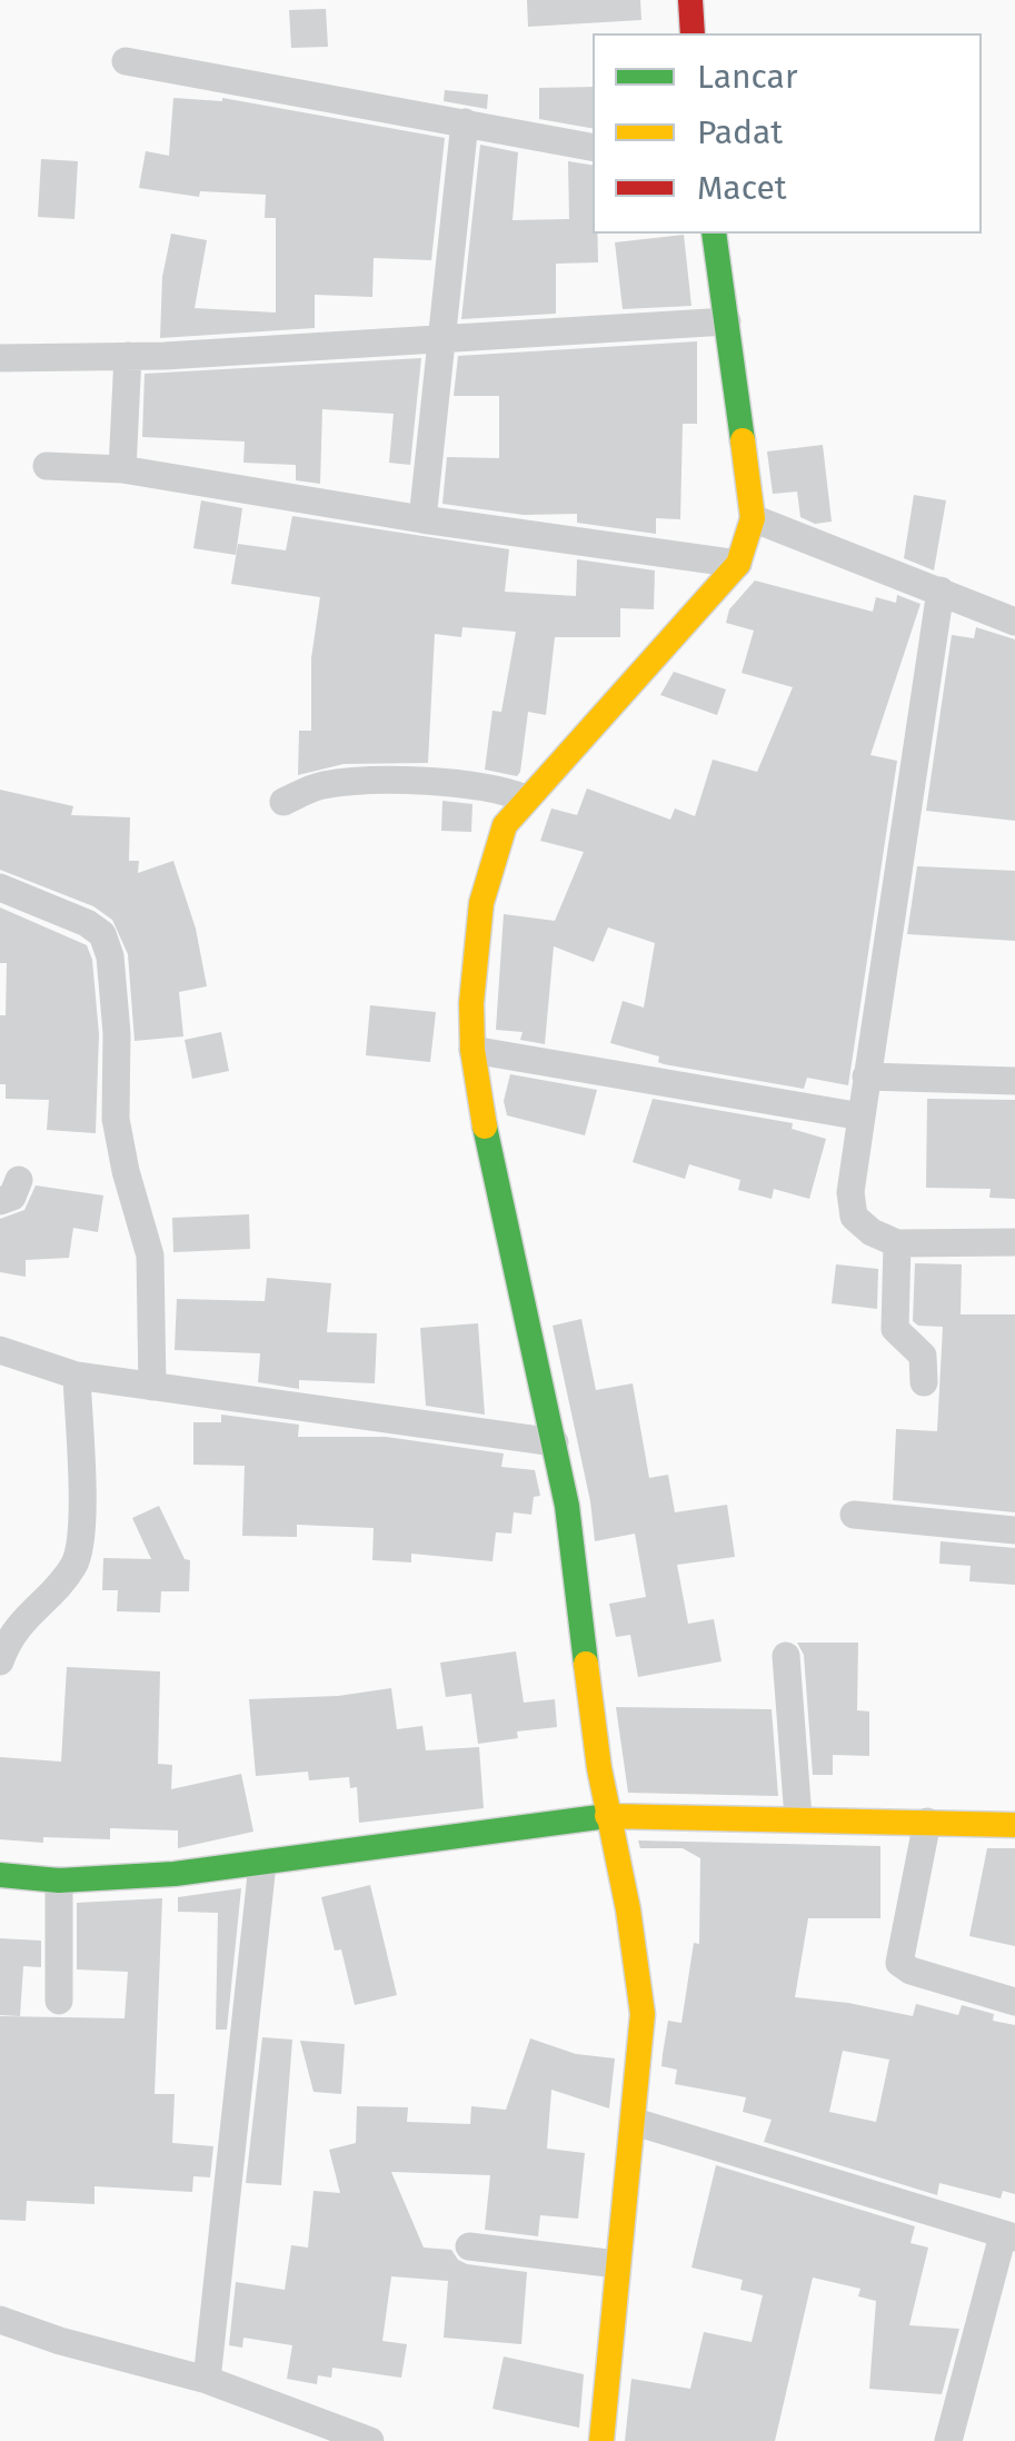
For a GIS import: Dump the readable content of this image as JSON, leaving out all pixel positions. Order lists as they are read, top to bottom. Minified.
{"legend":["Lancar","Padat","Macet"]}
